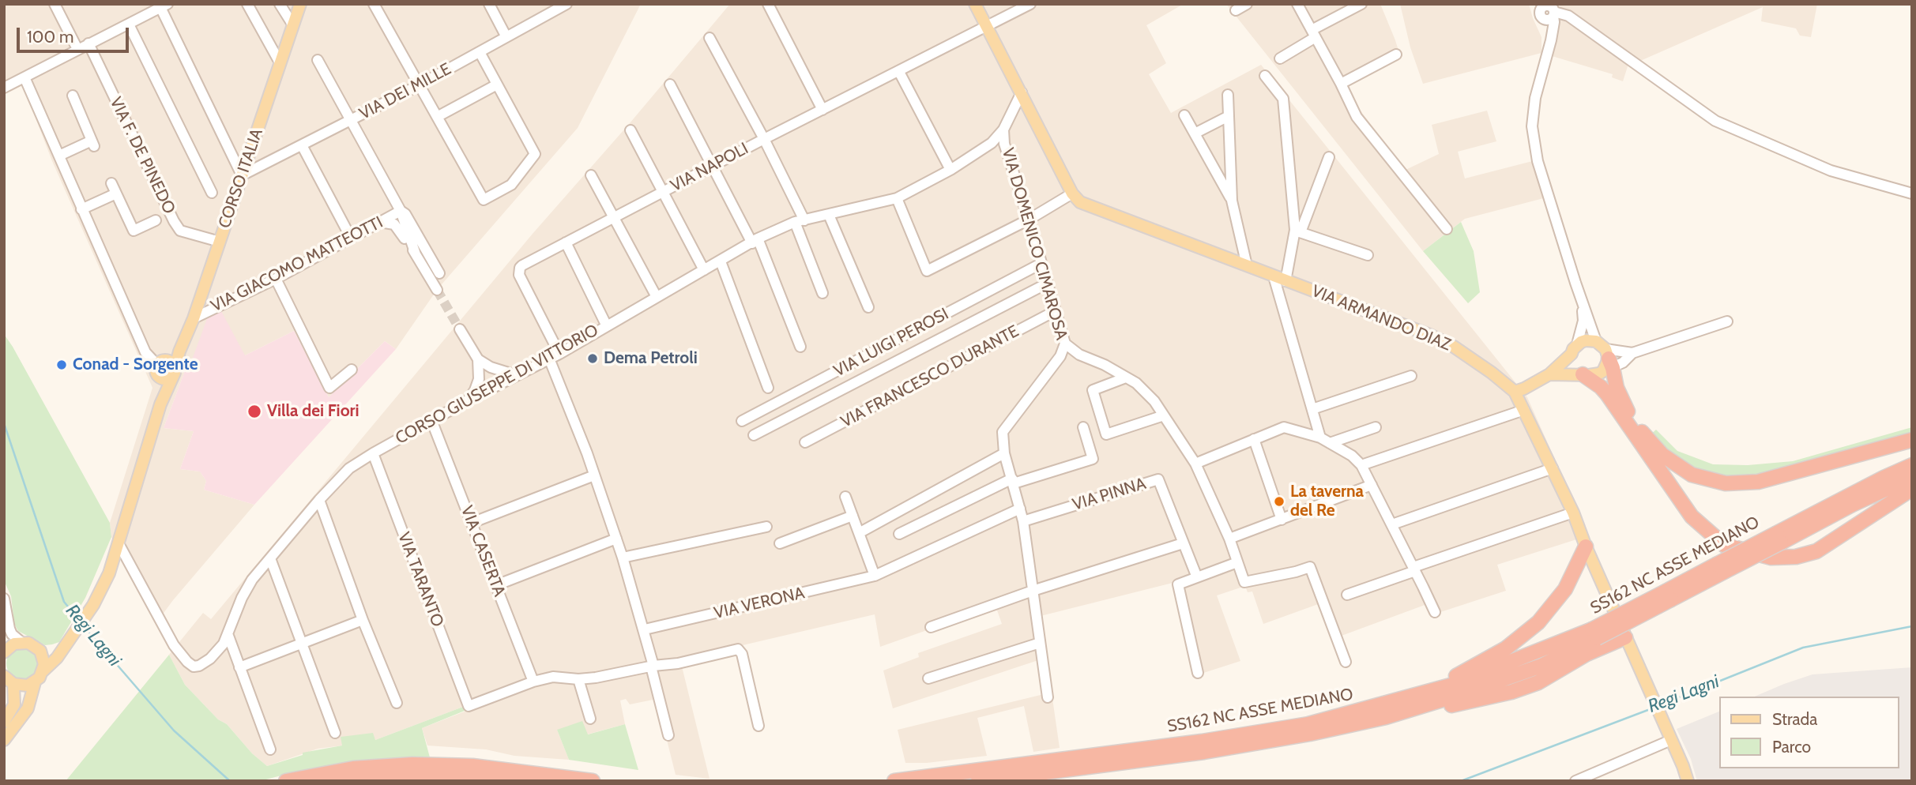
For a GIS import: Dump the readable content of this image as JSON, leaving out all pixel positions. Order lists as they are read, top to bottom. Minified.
{"streets":{"highway":["SS162 NC ASSE MEDIANO"],"main road":["CORSO ITALIA","VIA ARMANDO DIAZ"],"street":["VIA DEI MILLE","VIA F. DE PINEDO","VIA NAPOLI","VIA DOMENICO CIMAROSA","VIA GIACOMO MATTEOTTI","VIA LUIGI PEROSI","VIA FRANCESCO DURANTE","CORSO GIUSEPPE DI VITTORIO","VIA PINNA","VIA CASERTA","VIA TARANTO","VIA VERONA"]},"crossings":[["VIA DEI MILLE","CORSO ITALIA"],["VIA F. DE PINEDO","CORSO ITALIA"],["VIA NAPOLI","CORSO GIUSEPPE DI VITTORIO"],["CORSO ITALIA","VIA GIACOMO MATTEOTTI"],["CORSO ITALIA","CORSO GIUSEPPE DI VITTORIO"],["VIA DOMENICO CIMAROSA","VIA LUIGI PEROSI"],["VIA DOMENICO CIMAROSA","VIA FRANCESCO DURANTE"],["VIA DOMENICO CIMAROSA","CORSO GIUSEPPE DI VITTORIO"],["VIA DOMENICO CIMAROSA","VIA PINNA"],["VIA DOMENICO CIMAROSA","VIA VERONA"],["CORSO GIUSEPPE DI VITTORIO","VIA CASERTA"],["CORSO GIUSEPPE DI VITTORIO","VIA TARANTO"],["VIA CASERTA","VIA TARANTO"]],"water":["Regi Lagni"],"places":["Dema Petroli","Conad - Sorgente","Villa dei Fiori","La taverna del Re"],"legend":["Strada","Parco"],"scale_bar":"100 m"}
